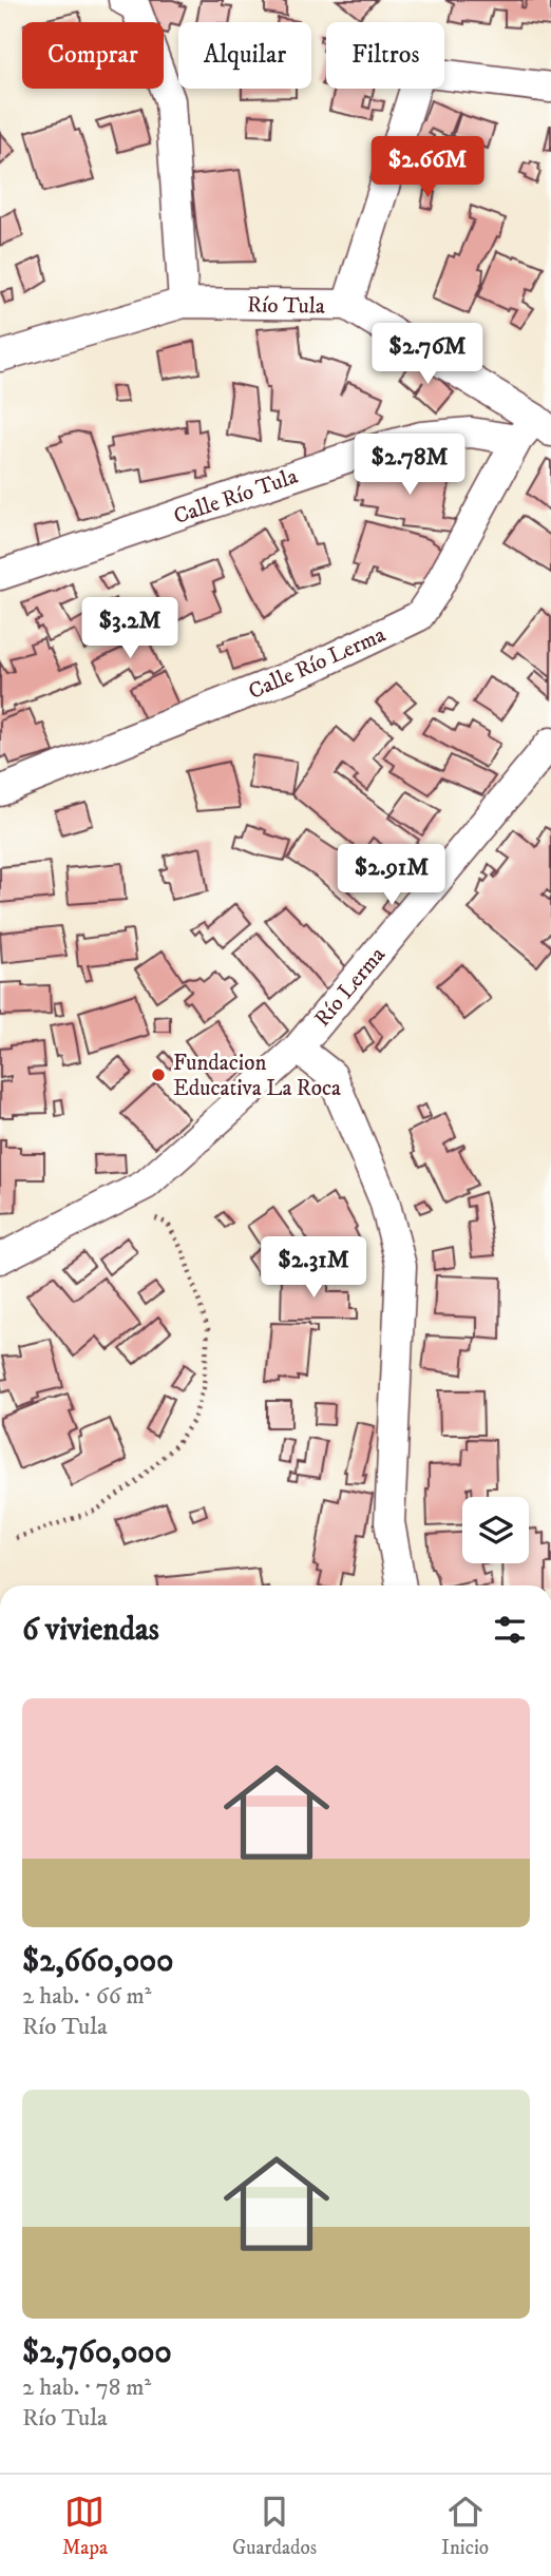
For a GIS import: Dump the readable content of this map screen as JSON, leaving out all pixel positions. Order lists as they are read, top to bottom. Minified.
{"streets":{"street":["Río Tula","Calle Río Tula","Calle Río Lerma","Río Lerma"]},"crossings":[["Río Tula","Calle Río Tula"],["Río Tula","Calle Río Lerma"],["Calle Río Tula","Calle Río Lerma"]],"places":["Fundacion Educativa La Roca"],"page":{"chip":["Comprar","Alquilar","Filtros"],"price":["$2.66M","$2.76M","$2.78M","$3.2M","$2.91M","$2.31M"],"heading":"6 viviendas","list":[{"name":"$2,660,000","note":"2 hab. · 66 m² · Río Tula"},{"name":"$2,760,000","note":"2 hab. · 78 m² · Río Tula"}],"tabs":["Mapa","Guardados","Inicio"]}}
